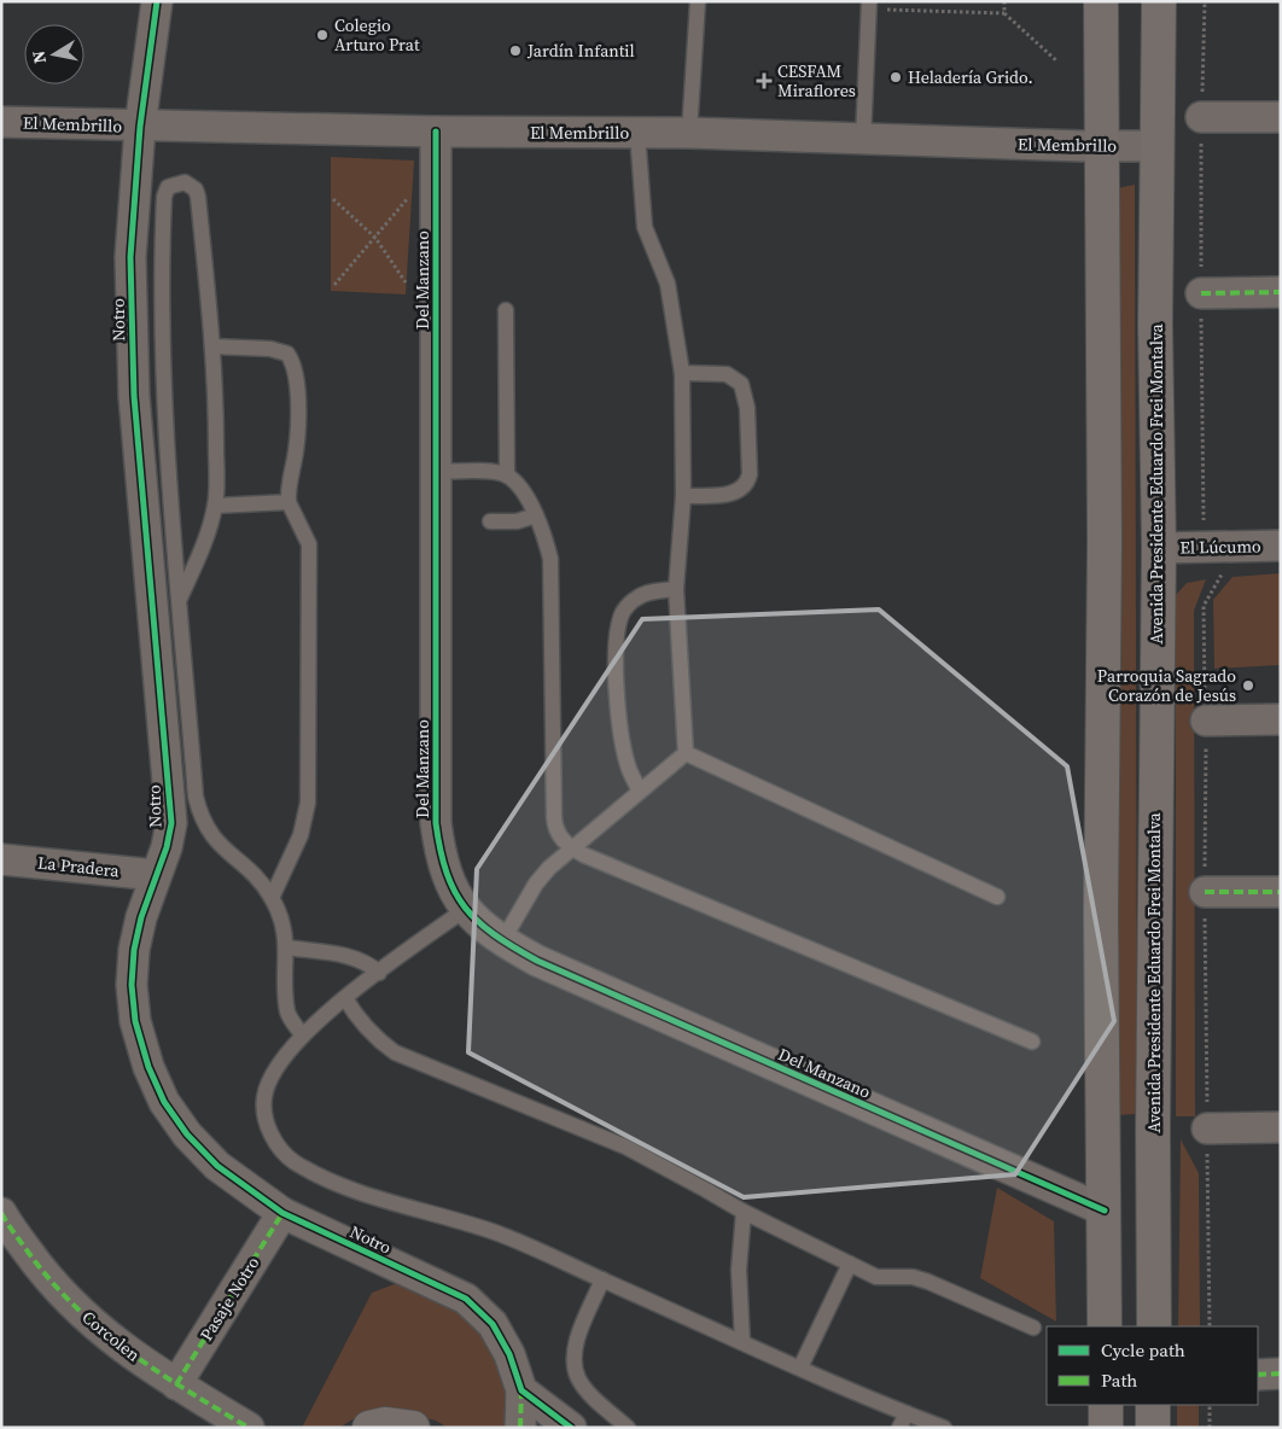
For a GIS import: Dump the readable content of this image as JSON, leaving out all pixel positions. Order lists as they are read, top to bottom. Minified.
{"streets":{"main road":["Avenida Presidente Eduardo Frei Montalva"],"street":["El Membrillo","Del Manzano","Notro","El Lúcumo","La Pradera","Pasaje Notro","Corcolen"]},"crossings":[["El Membrillo","Del Manzano"],["El Membrillo","Notro"],["El Membrillo","Avenida Presidente Eduardo Frei Montalva"],["Notro","La Pradera"],["Notro","Pasaje Notro"],["Avenida Presidente Eduardo Frei Montalva","El Lúcumo"],["Pasaje Notro","Corcolen"]],"places":{"other":["Colegio Arturo Prat","Jardín Infantil","Heladería Grido.","Parroquia Sagrado Corazón de Jesús"],"health":["CESFAM Miraflores"]},"legend":["Cycle path","Path"],"north":"left"}
